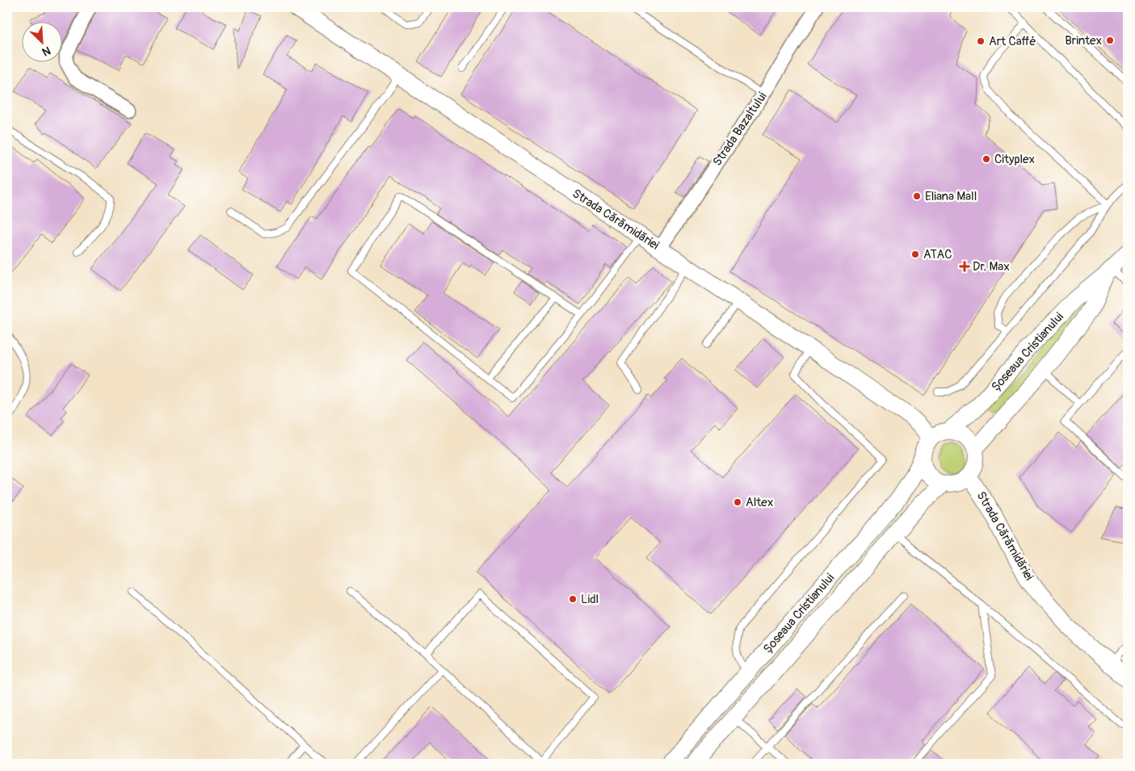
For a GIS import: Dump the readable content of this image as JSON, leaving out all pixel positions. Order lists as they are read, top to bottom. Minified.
{"streets":{"street":["Strada Bazaltului","Strada Cărămidăriei","Șoseaua Cristianului"]},"crossings":[["Strada Bazaltului","Strada Cărămidăriei"],["Strada Cărămidăriei","Șoseaua Cristianului"]],"places":{"other":["Brintex","Art Caffé","Cityplex","Eliana Mall","ATAC","Altex","Lidl"],"health":["Dr. Max"]},"north":"bottom right"}
